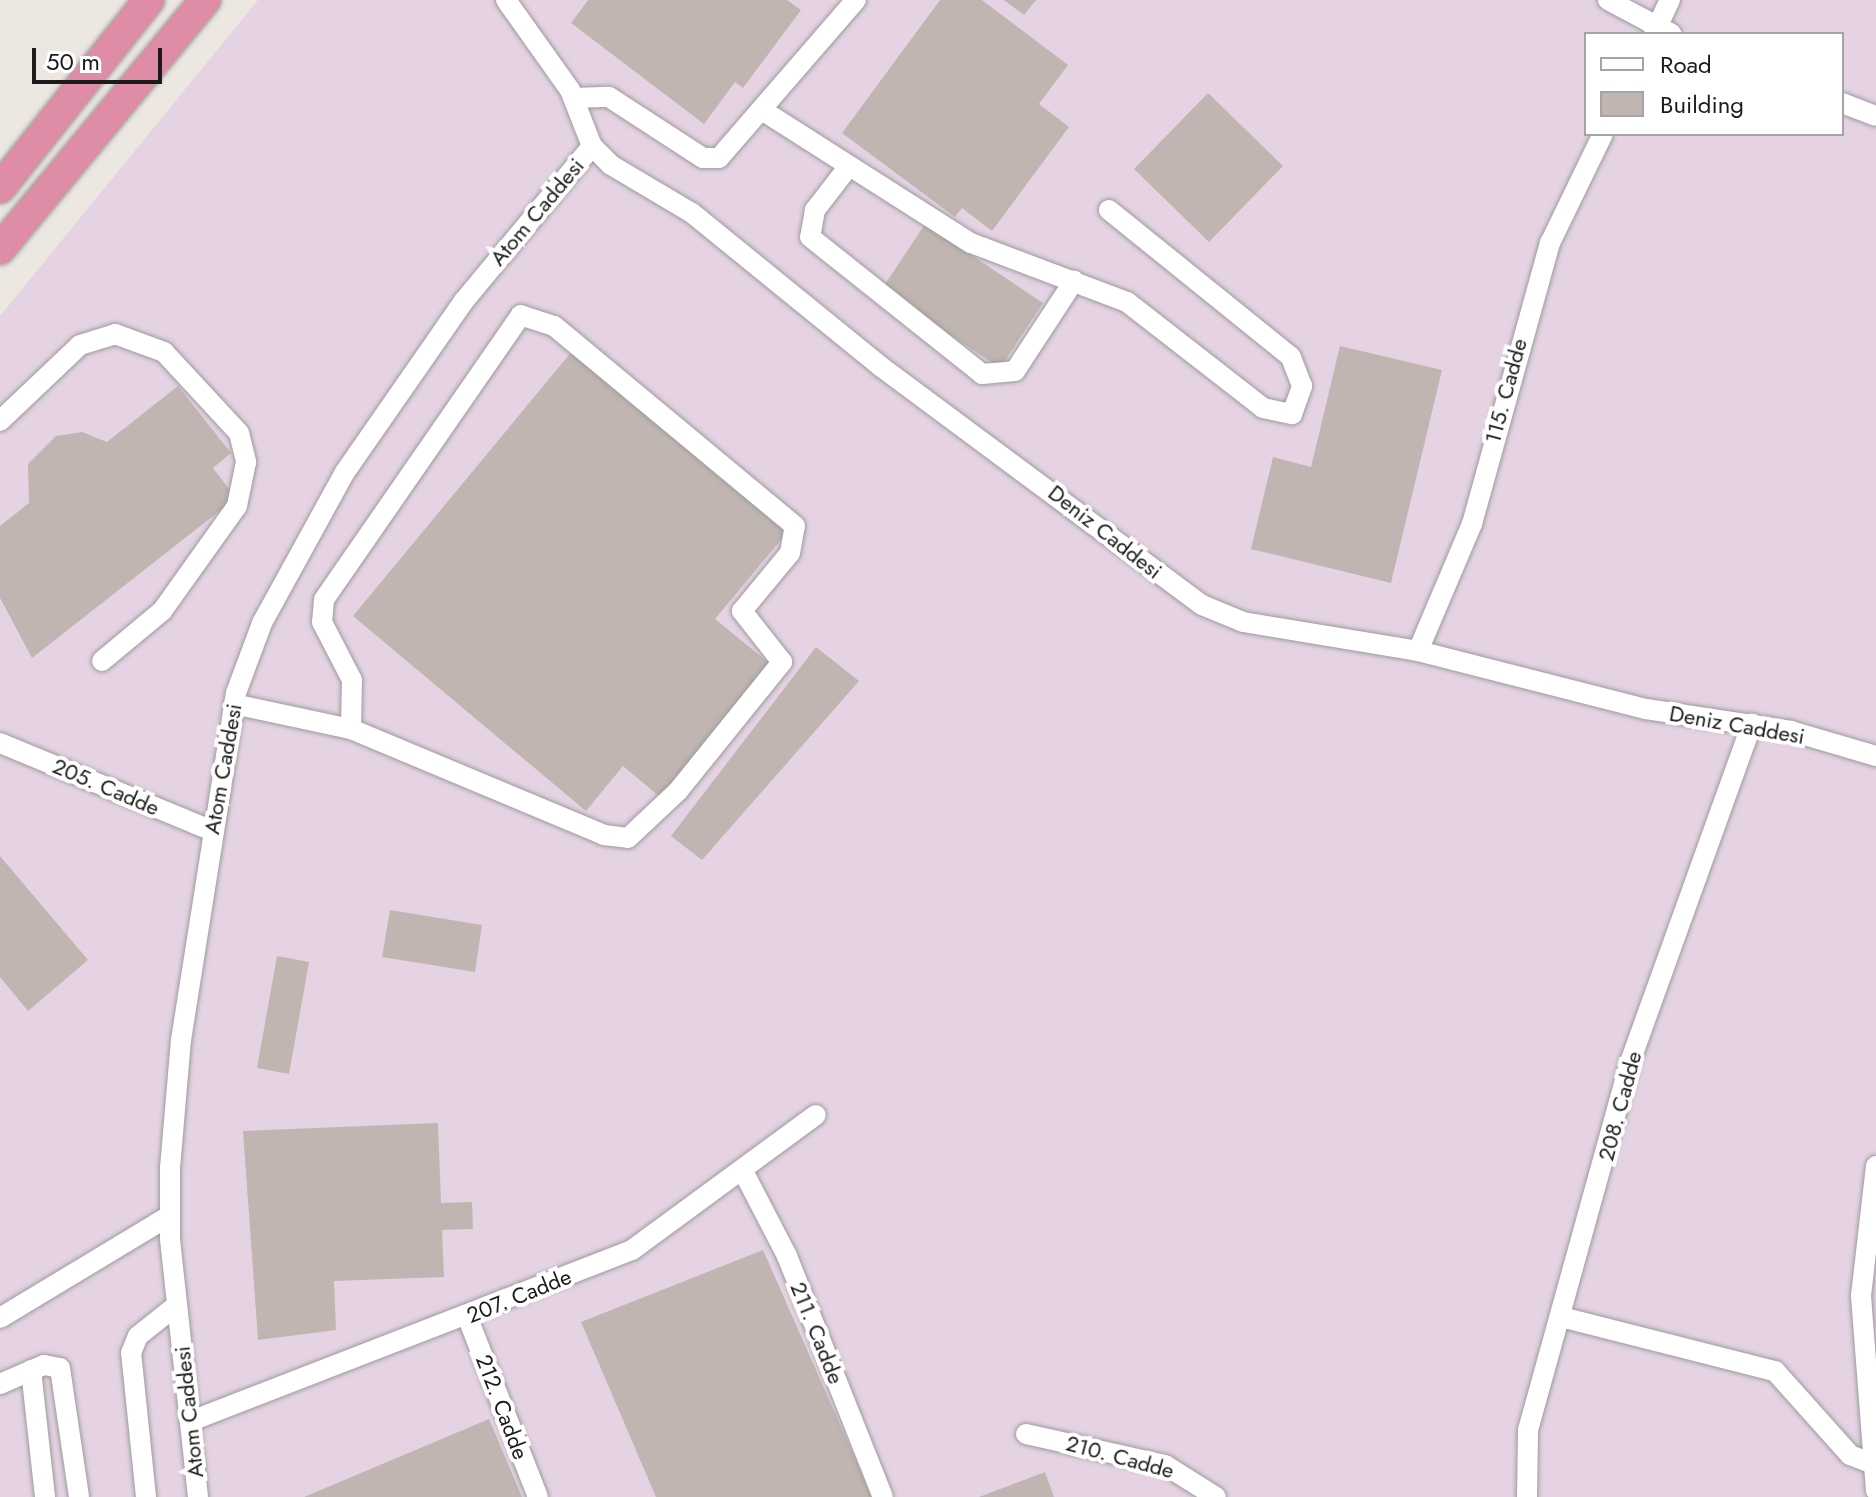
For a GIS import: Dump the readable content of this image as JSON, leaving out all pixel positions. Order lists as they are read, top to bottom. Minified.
{"streets":{"street":["Atom Caddesi","115. Cadde","Deniz Caddesi","205. Cadde","208. Cadde","207. Cadde","211. Cadde","212. Cadde","210. Cadde"]},"crossings":[["Atom Caddesi","Deniz Caddesi"],["Atom Caddesi","205. Cadde"],["Atom Caddesi","207. Cadde"],["115. Cadde","Deniz Caddesi"],["Deniz Caddesi","208. Cadde"],["207. Cadde","211. Cadde"],["207. Cadde","212. Cadde"]],"legend":["Road","Building"],"scale_bar":"50 m"}
